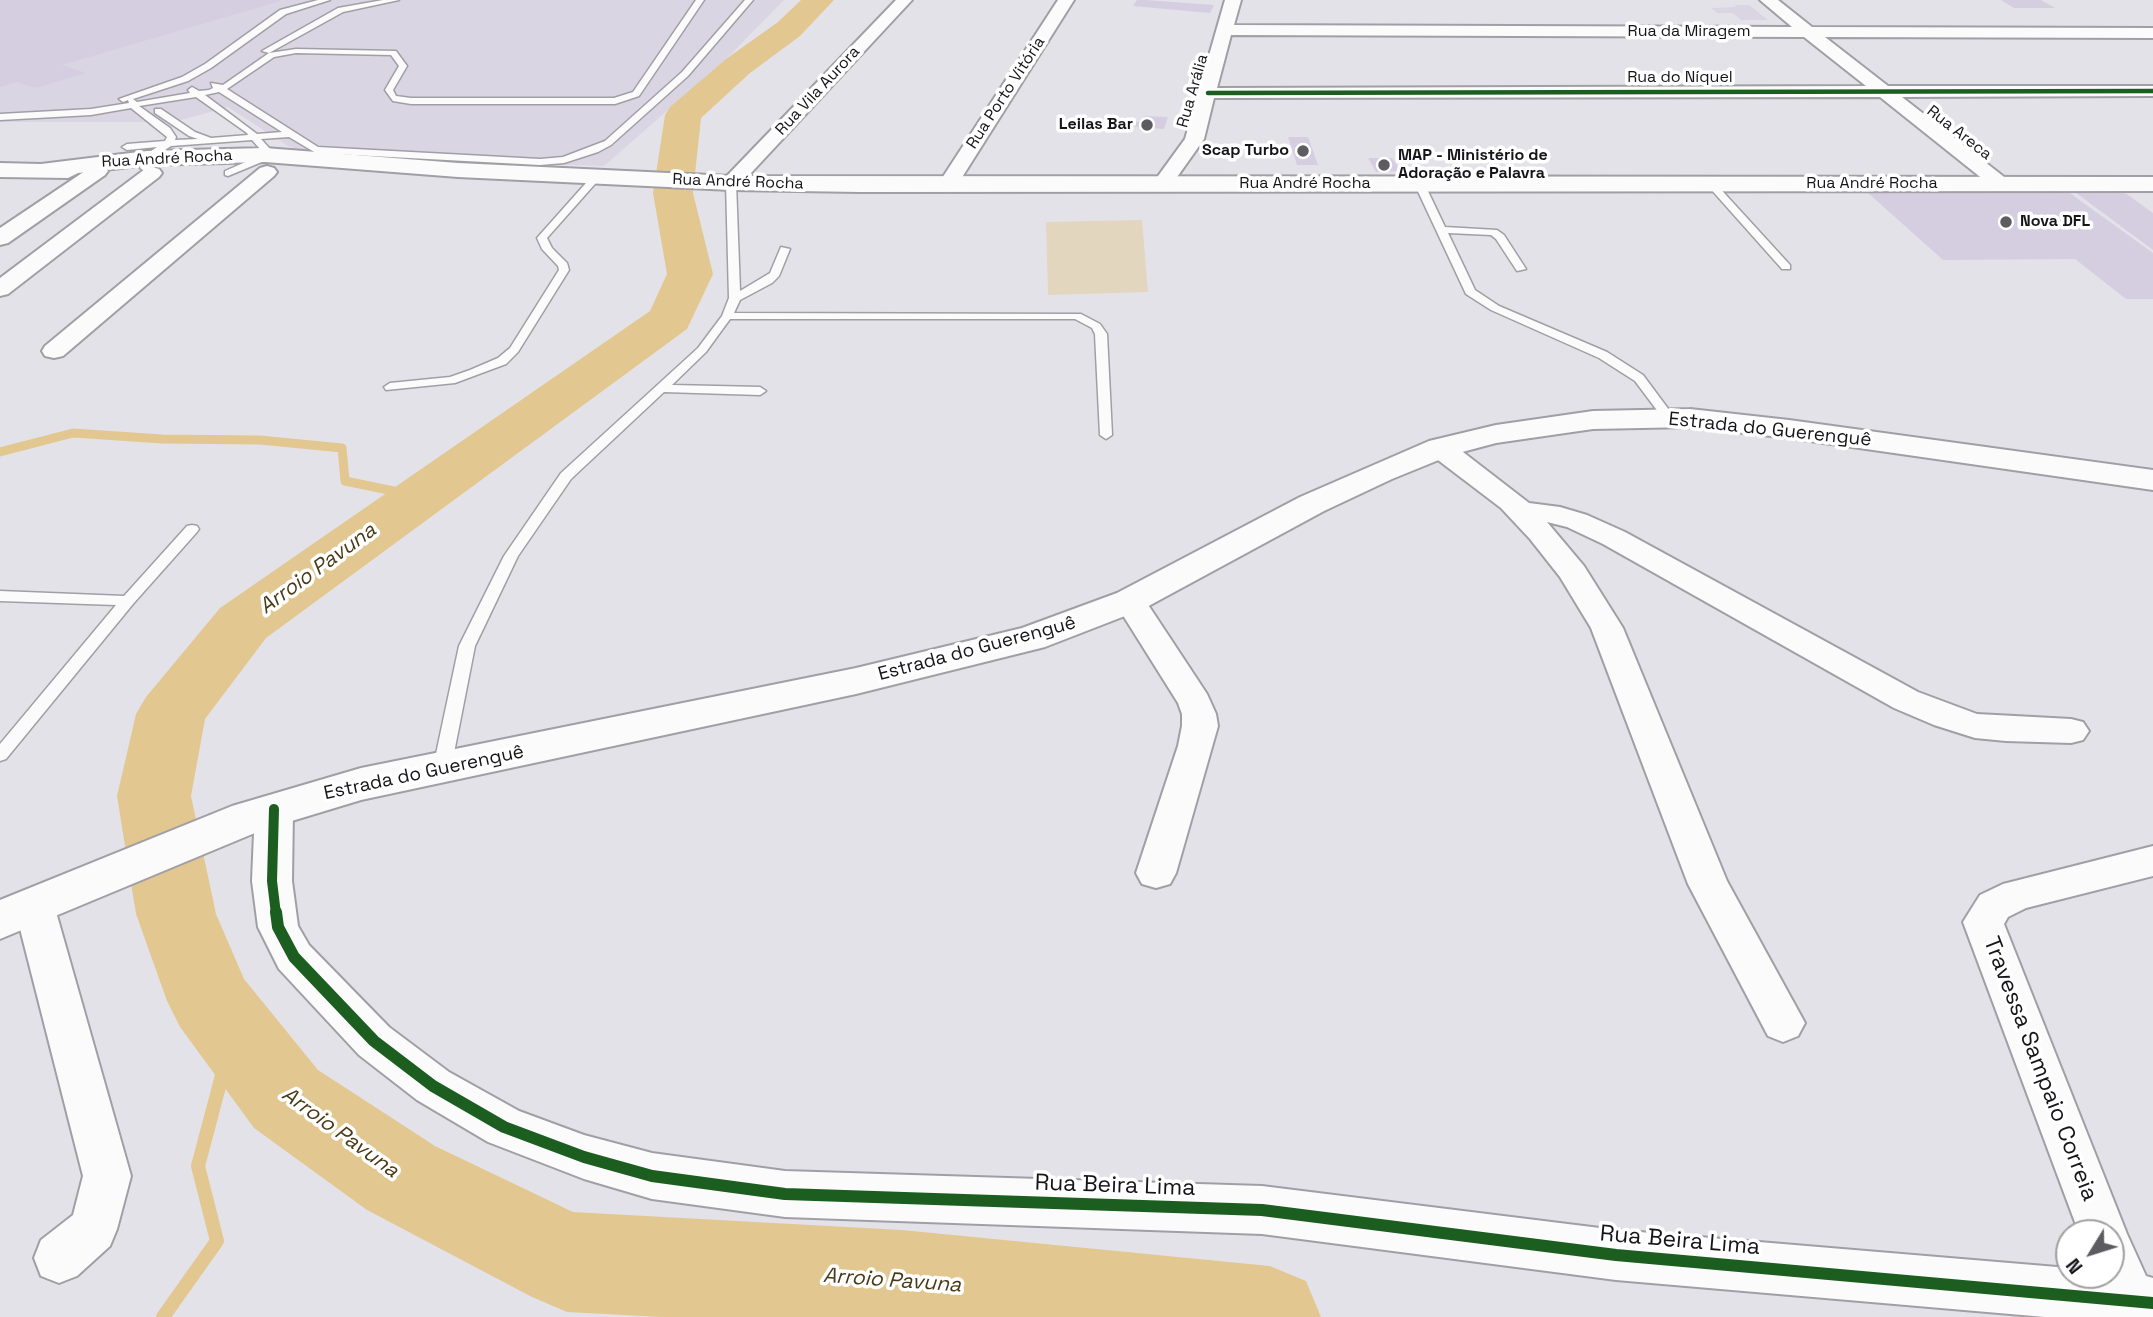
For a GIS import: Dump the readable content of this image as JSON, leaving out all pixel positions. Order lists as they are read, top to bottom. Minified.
{"streets":{"main road":["Rua André Rocha","Estrada do Guerenguê"],"street":["Rua da Miragem","Rua do Níquel","Rua Vila Aurora","Rua Arália","Rua Porto Vitória","Rua Areca","Travessa Sampaio Correia","Rua Beira Lima"]},"crossings":[["Rua da Miragem","Rua Arália"],["Rua da Miragem","Rua Areca"],["Rua do Níquel","Rua Arália"],["Rua do Níquel","Rua Areca"],["Rua Vila Aurora","Rua André Rocha"],["Rua Arália","Rua André Rocha"],["Rua Porto Vitória","Rua André Rocha"],["Rua Areca","Rua André Rocha"],["Estrada do Guerenguê","Rua Beira Lima"]],"water":["Arroio Pavuna"],"places":["Leilas Bar","Scap Turbo","MAP - Ministério de Adoração e Palavra","Nova DFL"],"north":"bottom left"}
